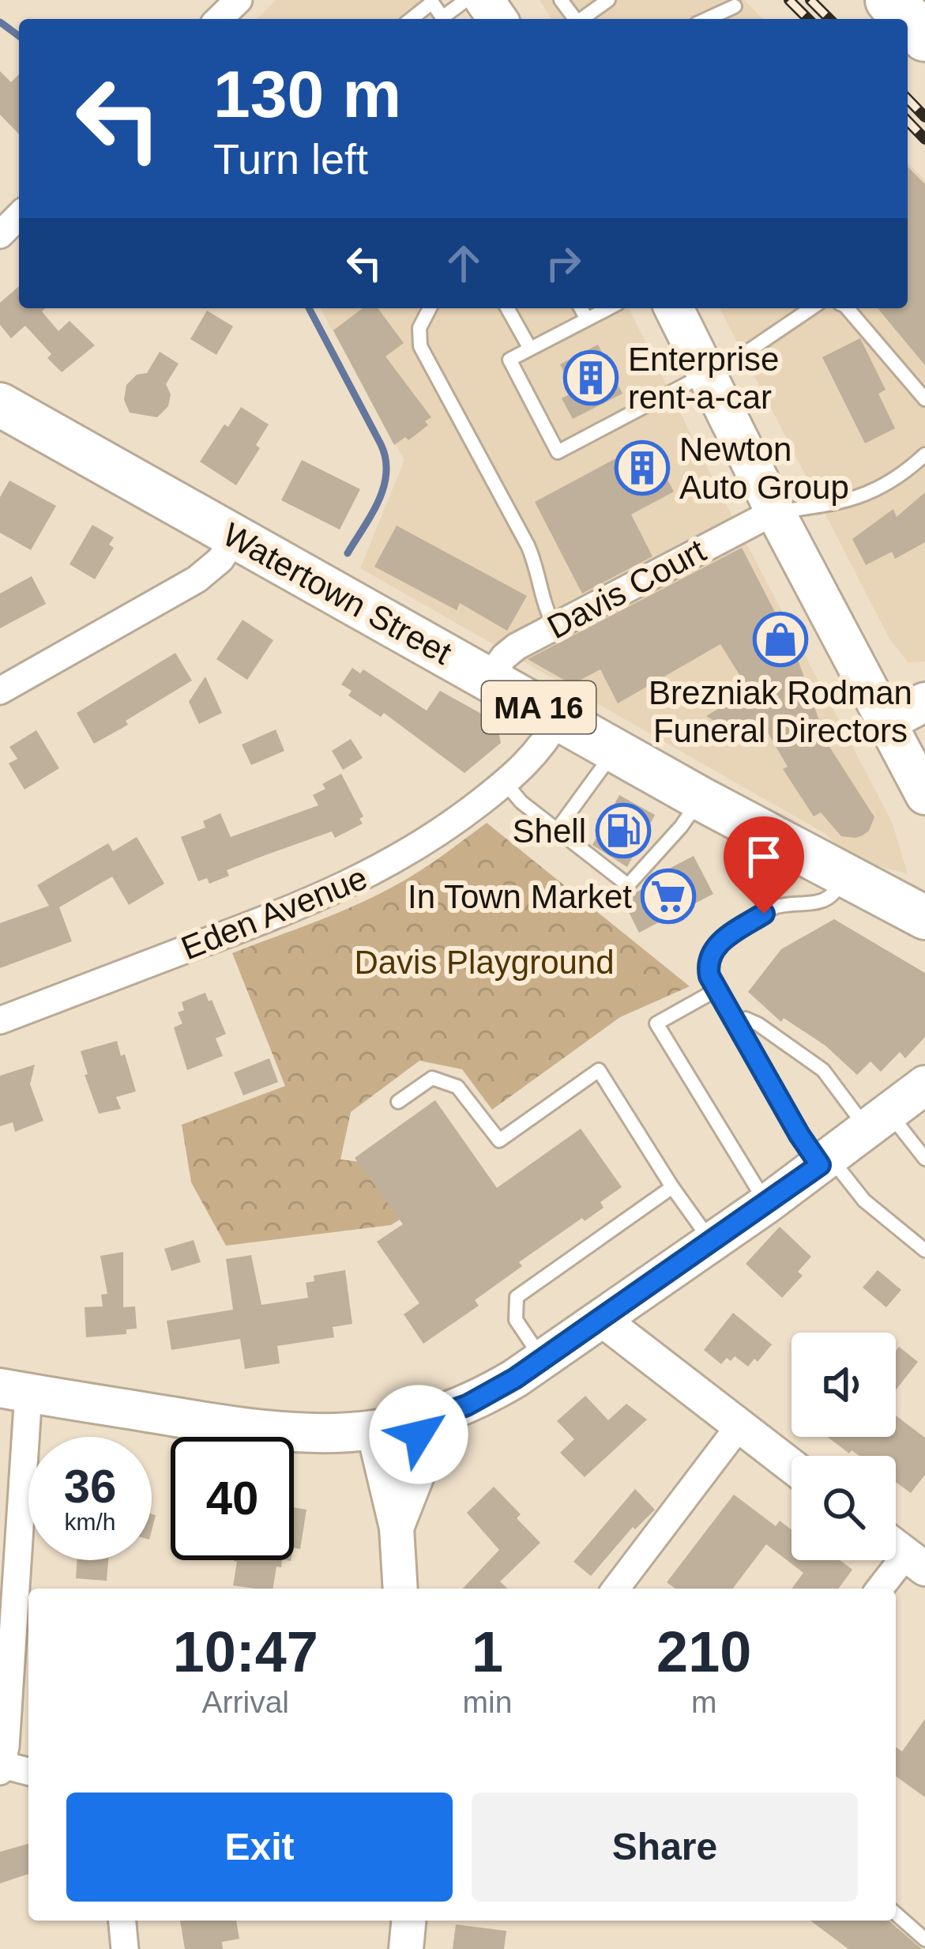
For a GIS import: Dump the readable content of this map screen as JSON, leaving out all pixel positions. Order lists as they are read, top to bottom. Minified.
{"streets":{"main road":["Watertown Street","MA 16"],"street":["Davis Court","Eden Avenue"]},"crossings":[["Davis Court","Watertown Street"],["Watertown Street","Eden Avenue"]],"parks":["Davis Playground"],"places":{"building":["Enterprise rent-a-car","Newton Auto Group"],"shop":["Brezniak Rodman Funeral Directors"],"fuel station":["Shell"],"supermarket":["In Town Market"]},"page":{"turn":["130 m","Turn left"],"speed":"36 km/h","limit":"40","eta":["10:47","Arrival","1","min","210","m"],"buttons":["Exit","Share"]}}
